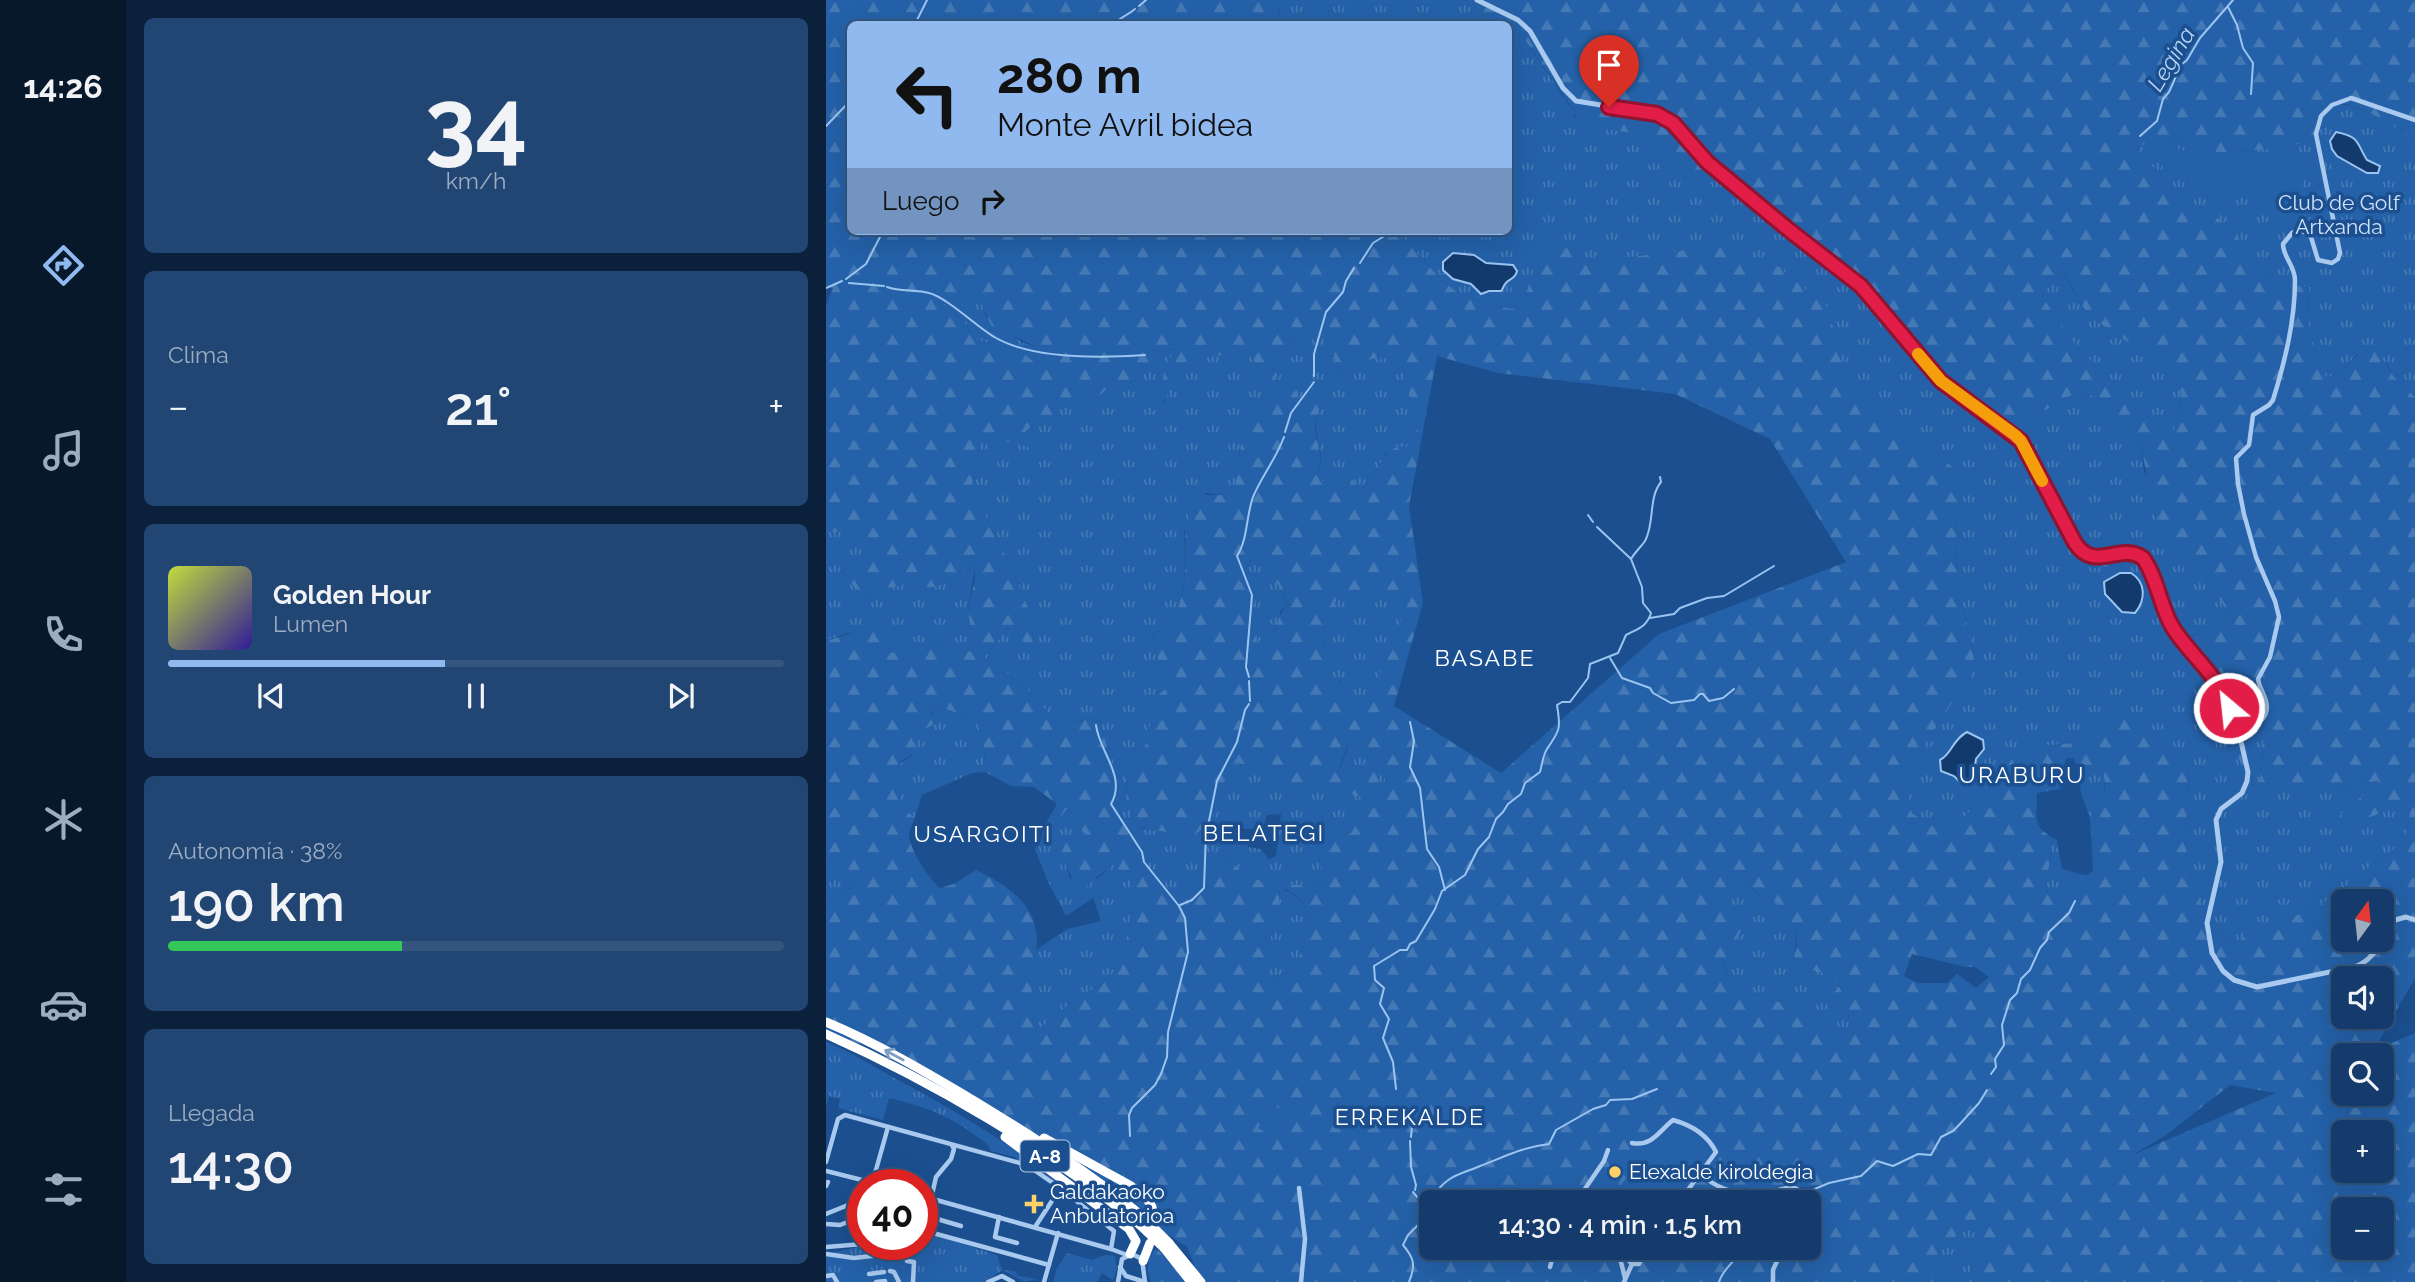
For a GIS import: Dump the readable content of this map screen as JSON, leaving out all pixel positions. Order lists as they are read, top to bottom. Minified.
{"streets":{"highway":["A-8"]},"districts":["BASABE","URABURU","BELATEGI","USARGOITI","ERREKALDE"],"water":["Legina"],"parks":["Club de Golf Artxanda"],"places":{"other":["Elexalde kiroldegia"],"health":["Galdakaoko Anbulatorioa"]},"north":"top","page":{"tabs":"14:26","tile":[["34","km/h"],"Clima",["Autonomía · 38%","190 km"],["Llegada","14:30"]],"turn":["280 m","Monte Avril bidea"],"then":"Luego","heat":["−","21°","+"],"song":["Golden Hour","Lumen"],"map_buttons":["+","−"],"limit":"40","trip":"14:30 · 4 min · 1.5 km"}}
